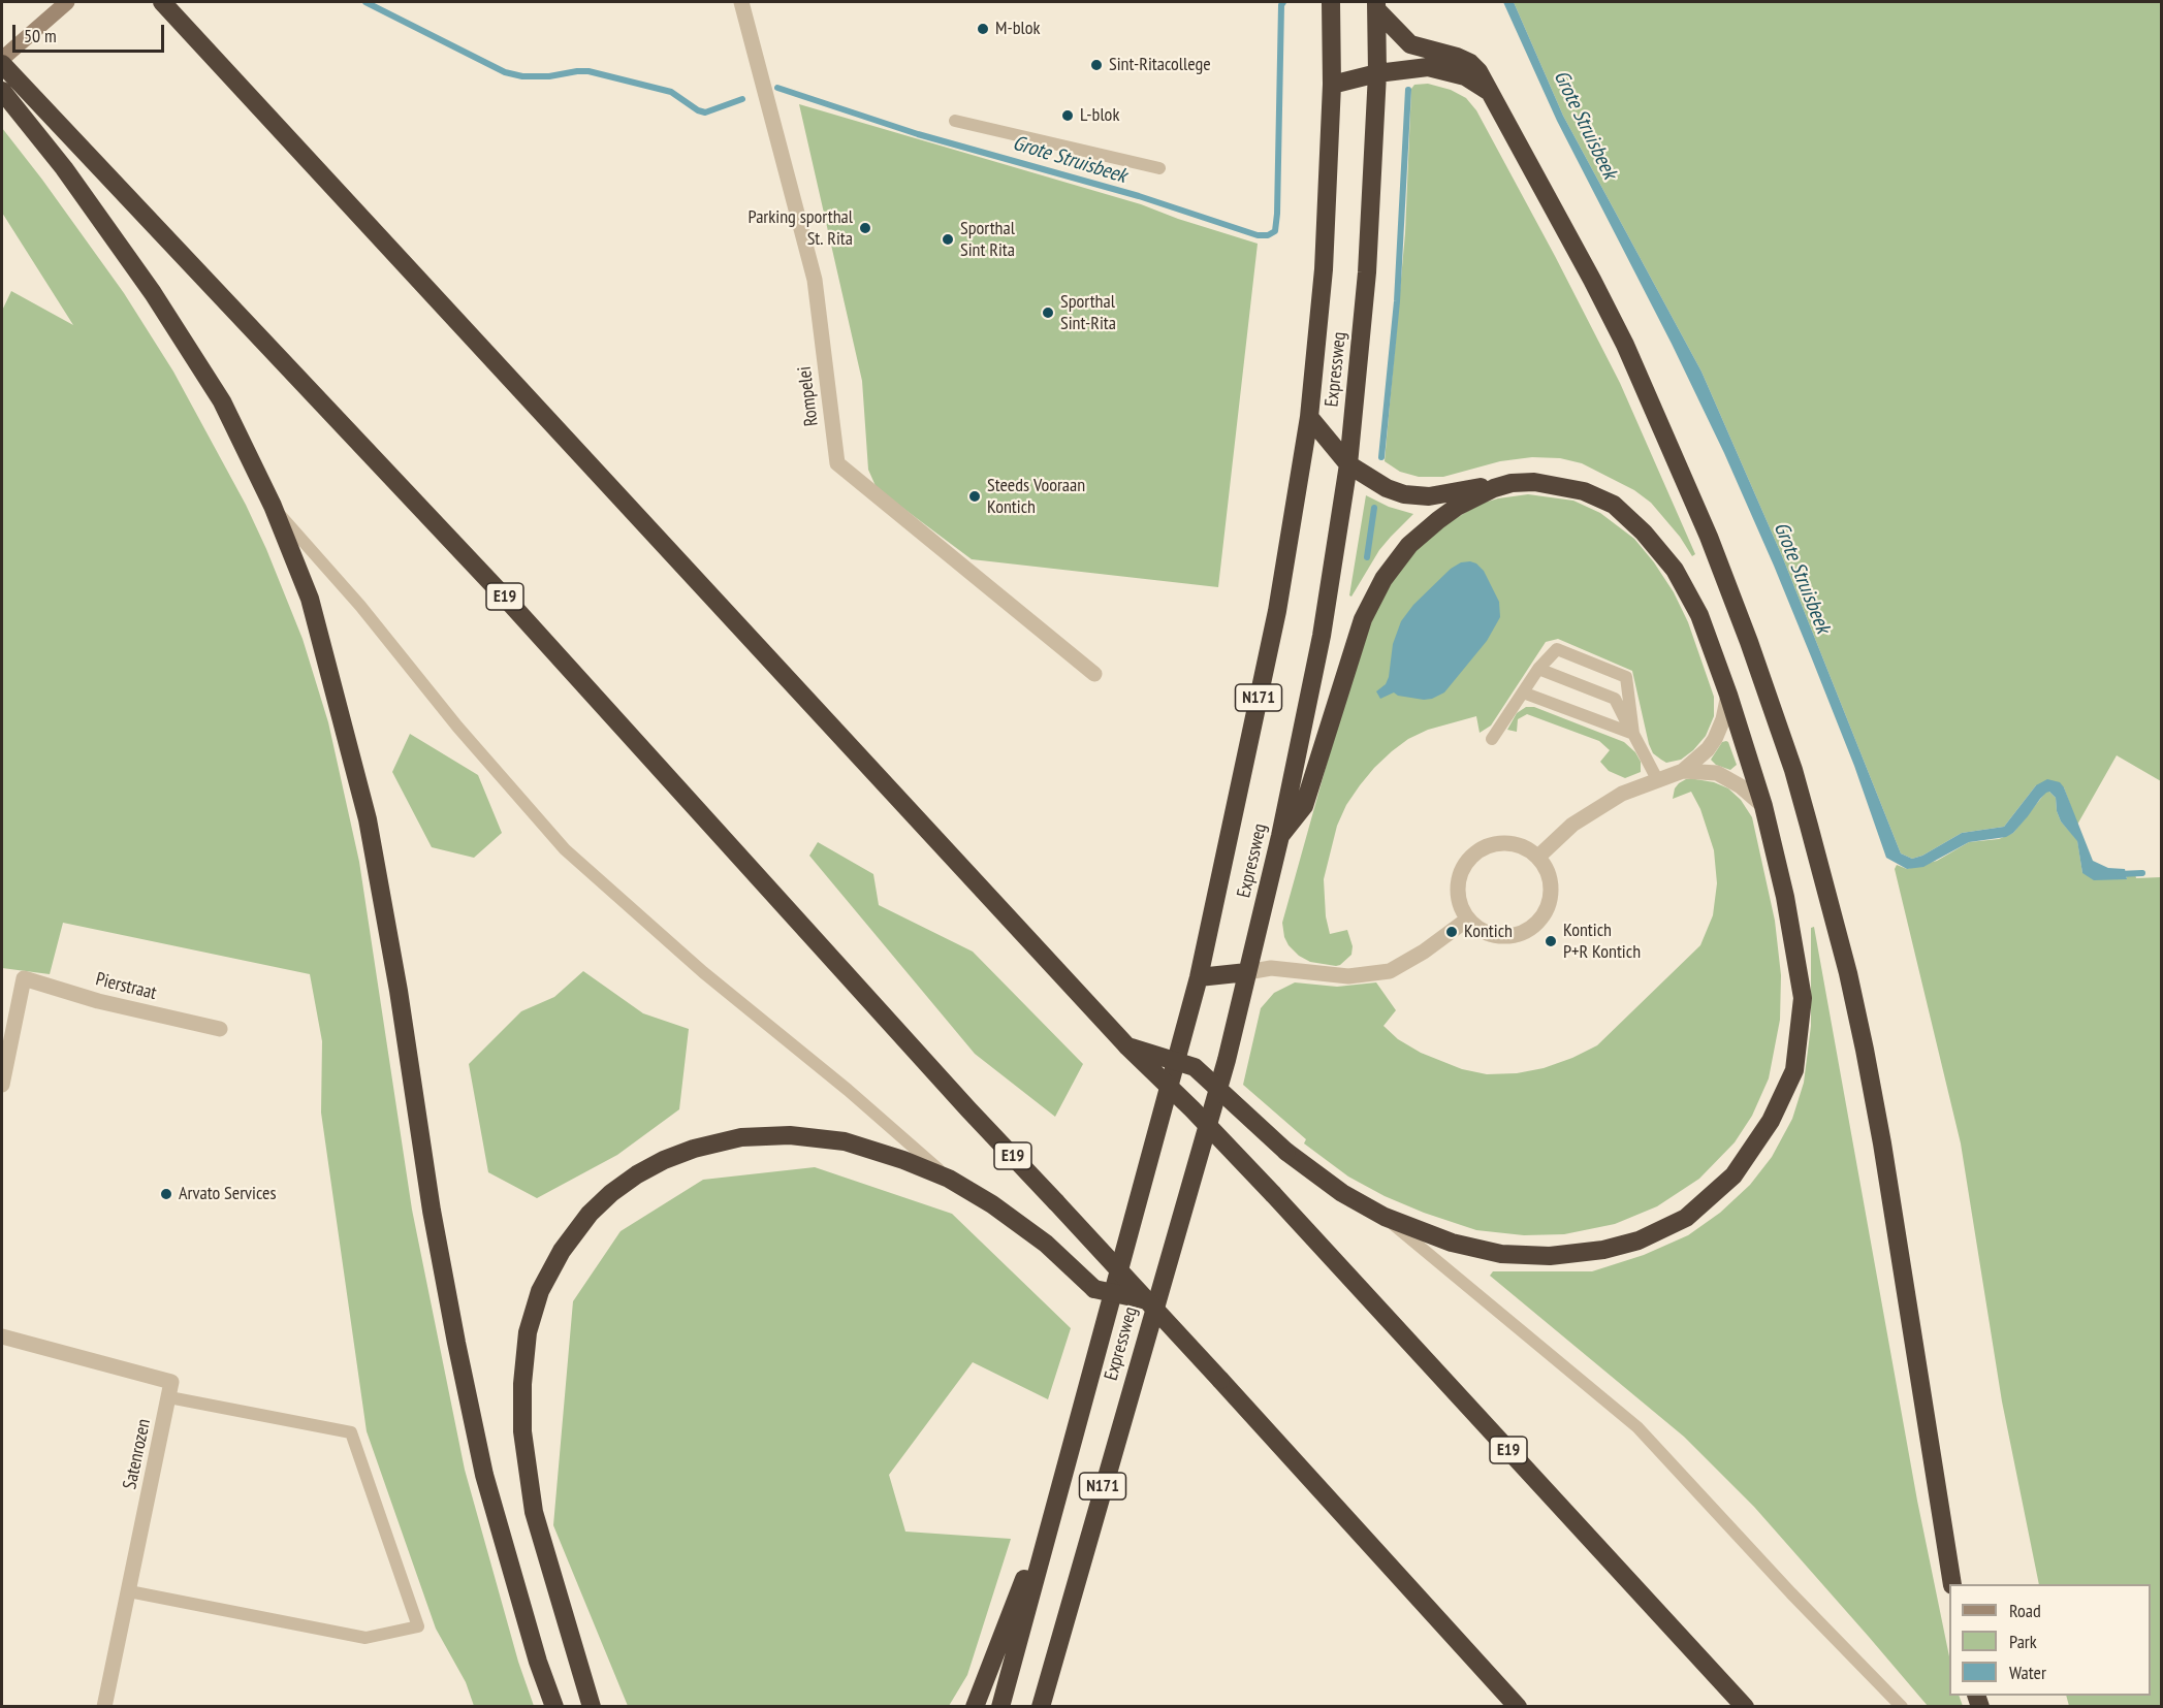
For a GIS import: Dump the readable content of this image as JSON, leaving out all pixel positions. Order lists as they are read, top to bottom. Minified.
{"streets":{"highway":["Expressweg","E19","N171"],"street":["Rompelei","Pierstraat","Satenrozen"]},"water":["Grote Struisbeek"],"places":["M-blok","Sint-Ritacollege","L-blok","Parking sporthal St. Rita","Sporthal Sint Rita","Sporthal Sint-Rita","Steeds Vooraan Kontich","Kontich","Kontich P+R Kontich","Arvato Services"],"legend":["Road","Park","Water"],"scale_bar":"50 m"}
